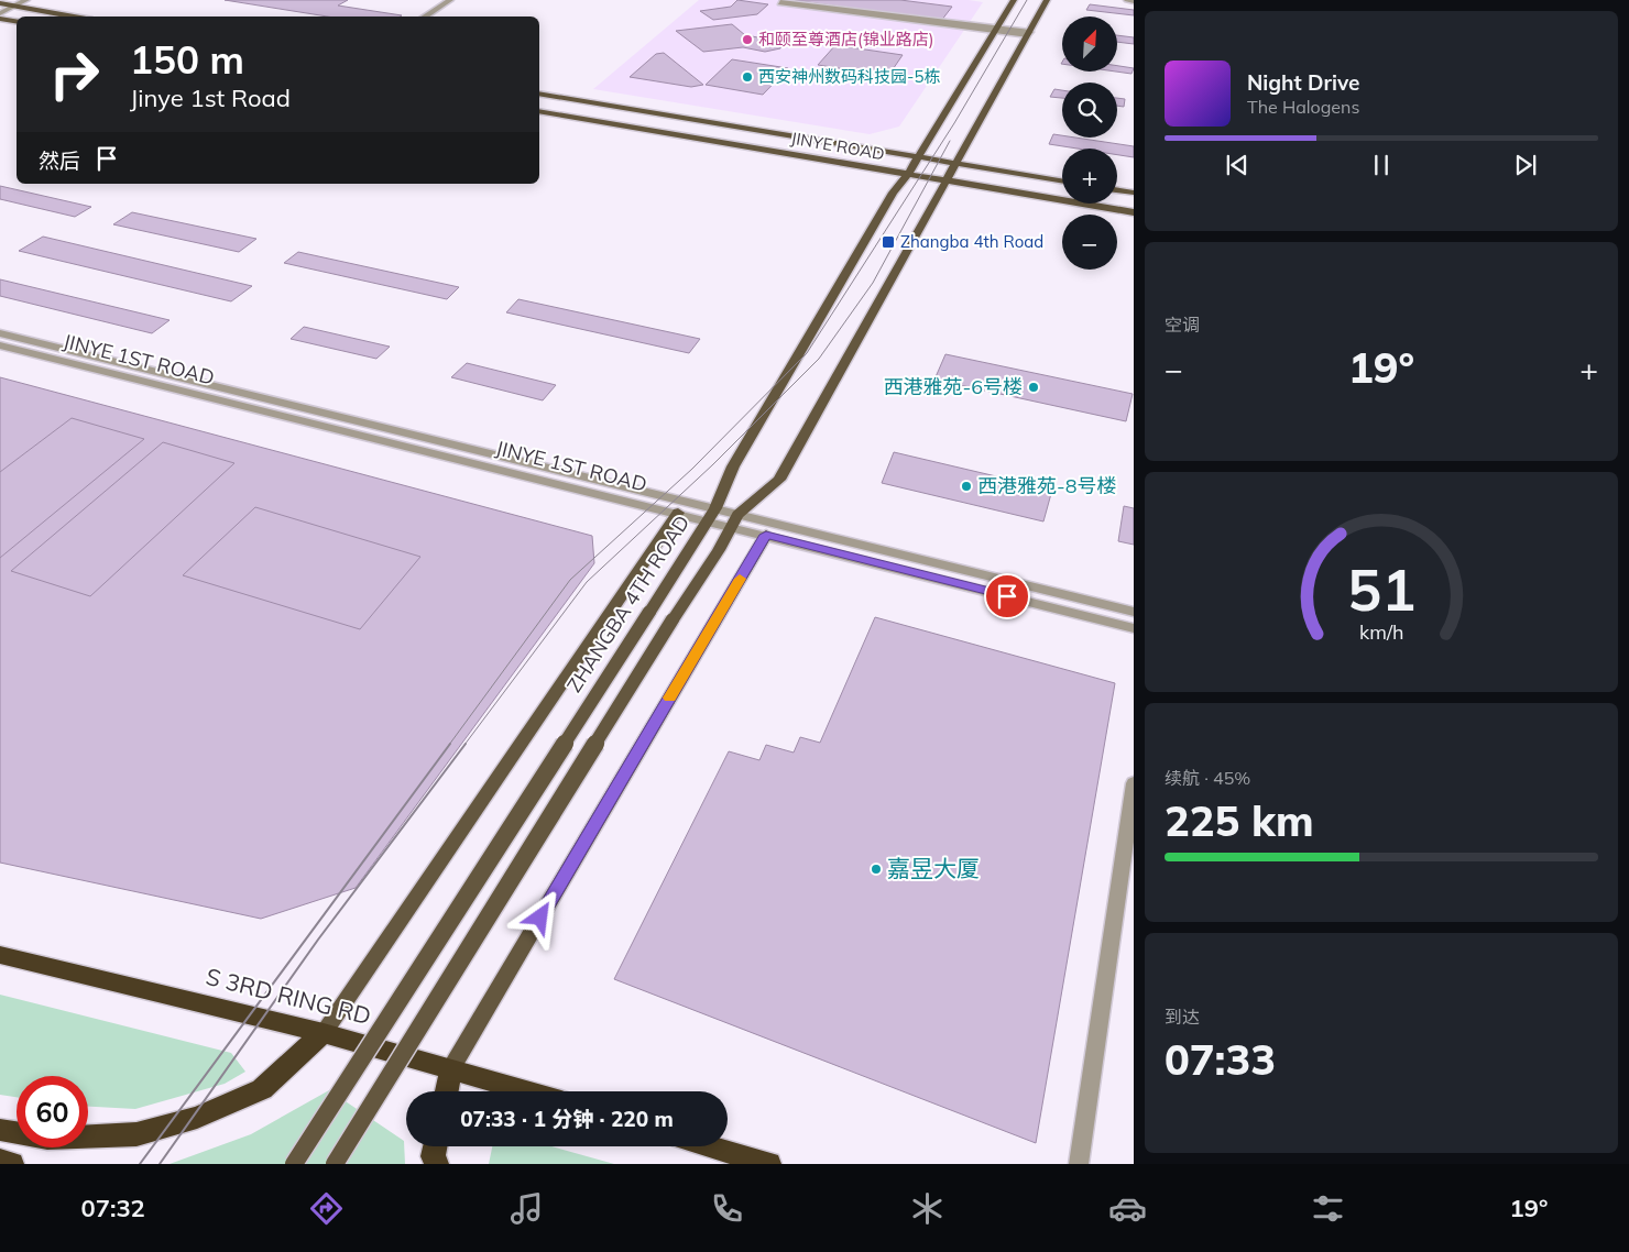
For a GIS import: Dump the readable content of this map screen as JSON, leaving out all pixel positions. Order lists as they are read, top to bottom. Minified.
{"streets":{"highway":["S 3RD RING RD"],"main road":["JINYE ROAD","ZHANGBA 4TH ROAD"],"street":["JINYE 1ST ROAD"]},"crossings":[["JINYE ROAD","ZHANGBA 4TH ROAD"],["JINYE 1ST ROAD","ZHANGBA 4TH ROAD"]],"places":{"other":["和颐至尊酒店(锦业路店)","西安神州数码科技园-5栋","西港雅苑-6号楼","西港雅苑-8号楼","嘉昱大厦"],"transit":["Zhangba 4th Road"]},"north":"top right","page":{"map_buttons":["+","−"],"turn":["150 m","Jinye 1st Road"],"song":["Night Drive","The Halogens"],"then":"然后","tile":["空调",["续航 · 45%","225 km"],["到达","07:33"]],"heat":["−","19°","+"],"limit":"60","trip":"07:33 · 1 分钟 · 220 m","tabs":["07:32","19°"],"gauge":["51","km/h"]}}
